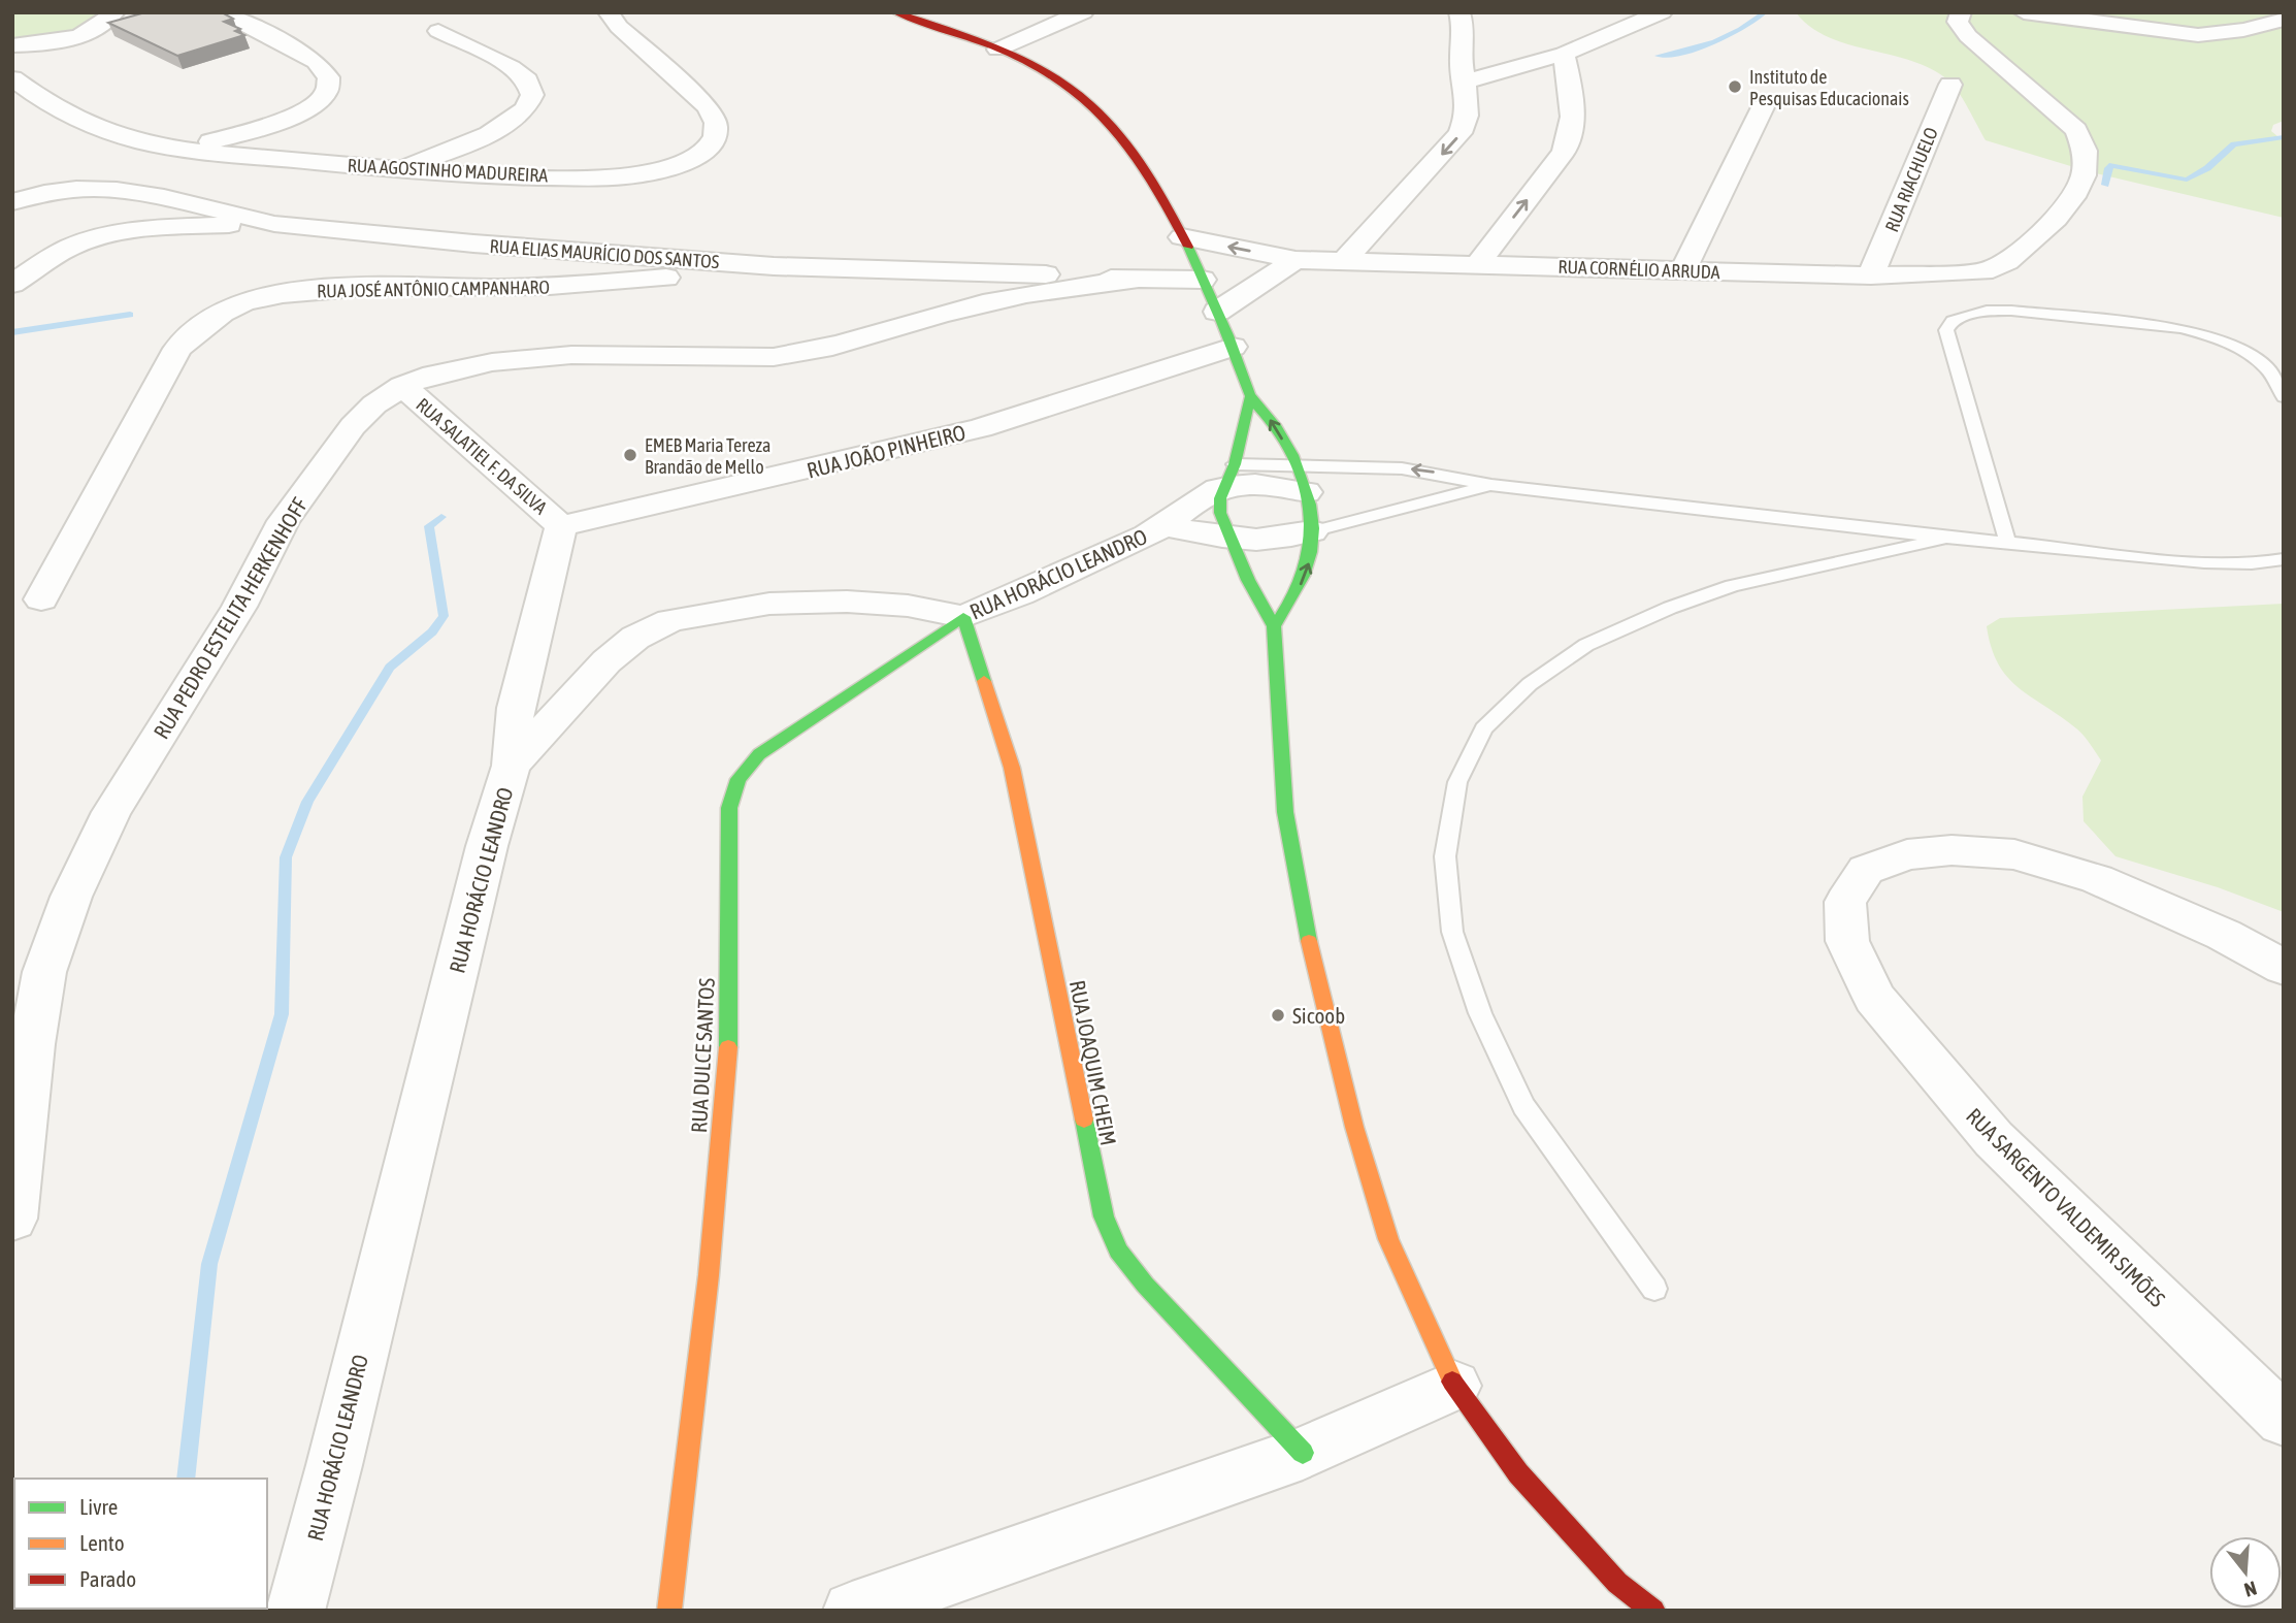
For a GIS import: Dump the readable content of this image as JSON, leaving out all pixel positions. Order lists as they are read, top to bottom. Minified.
{"streets":{"main road":["RUA DULCE SANTOS","RUA JOAQUIM CHEIM"],"street":["RUA AGOSTINHO MADUREIRA","RUA RIACHUELO","RUA ELIAS MAURÍCIO DOS SANTOS","RUA CORNÉLIO ARRUDA","RUA JOSÉ ANTÔNIO CAMPANHARO","RUA JOÃO PINHEIRO","RUA SALATIEL F. DA SILVA","RUA HORÁCIO LEANDRO","RUA PEDRO ESTELITA HERKENHOFF","RUA SARGENTO VALDEMIR SIMÕES"]},"crossings":[["RUA RIACHUELO","RUA CORNÉLIO ARRUDA"],["RUA ELIAS MAURÍCIO DOS SANTOS","RUA JOSÉ ANTÔNIO CAMPANHARO"],["RUA ELIAS MAURÍCIO DOS SANTOS","RUA PEDRO ESTELITA HERKENHOFF"],["RUA JOÃO PINHEIRO","RUA SALATIEL F. DA SILVA"],["RUA SALATIEL F. DA SILVA","RUA PEDRO ESTELITA HERKENHOFF"],["RUA HORÁCIO LEANDRO","RUA DULCE SANTOS"],["RUA HORÁCIO LEANDRO","RUA JOAQUIM CHEIM"],["RUA DULCE SANTOS","RUA JOAQUIM CHEIM"]],"places":["Instituto de Pesquisas Educacionais","EMEB Maria Tereza Brandão de Mello","Sicoob"],"legend":["Livre","Lento","Parado"],"north":"bottom"}
